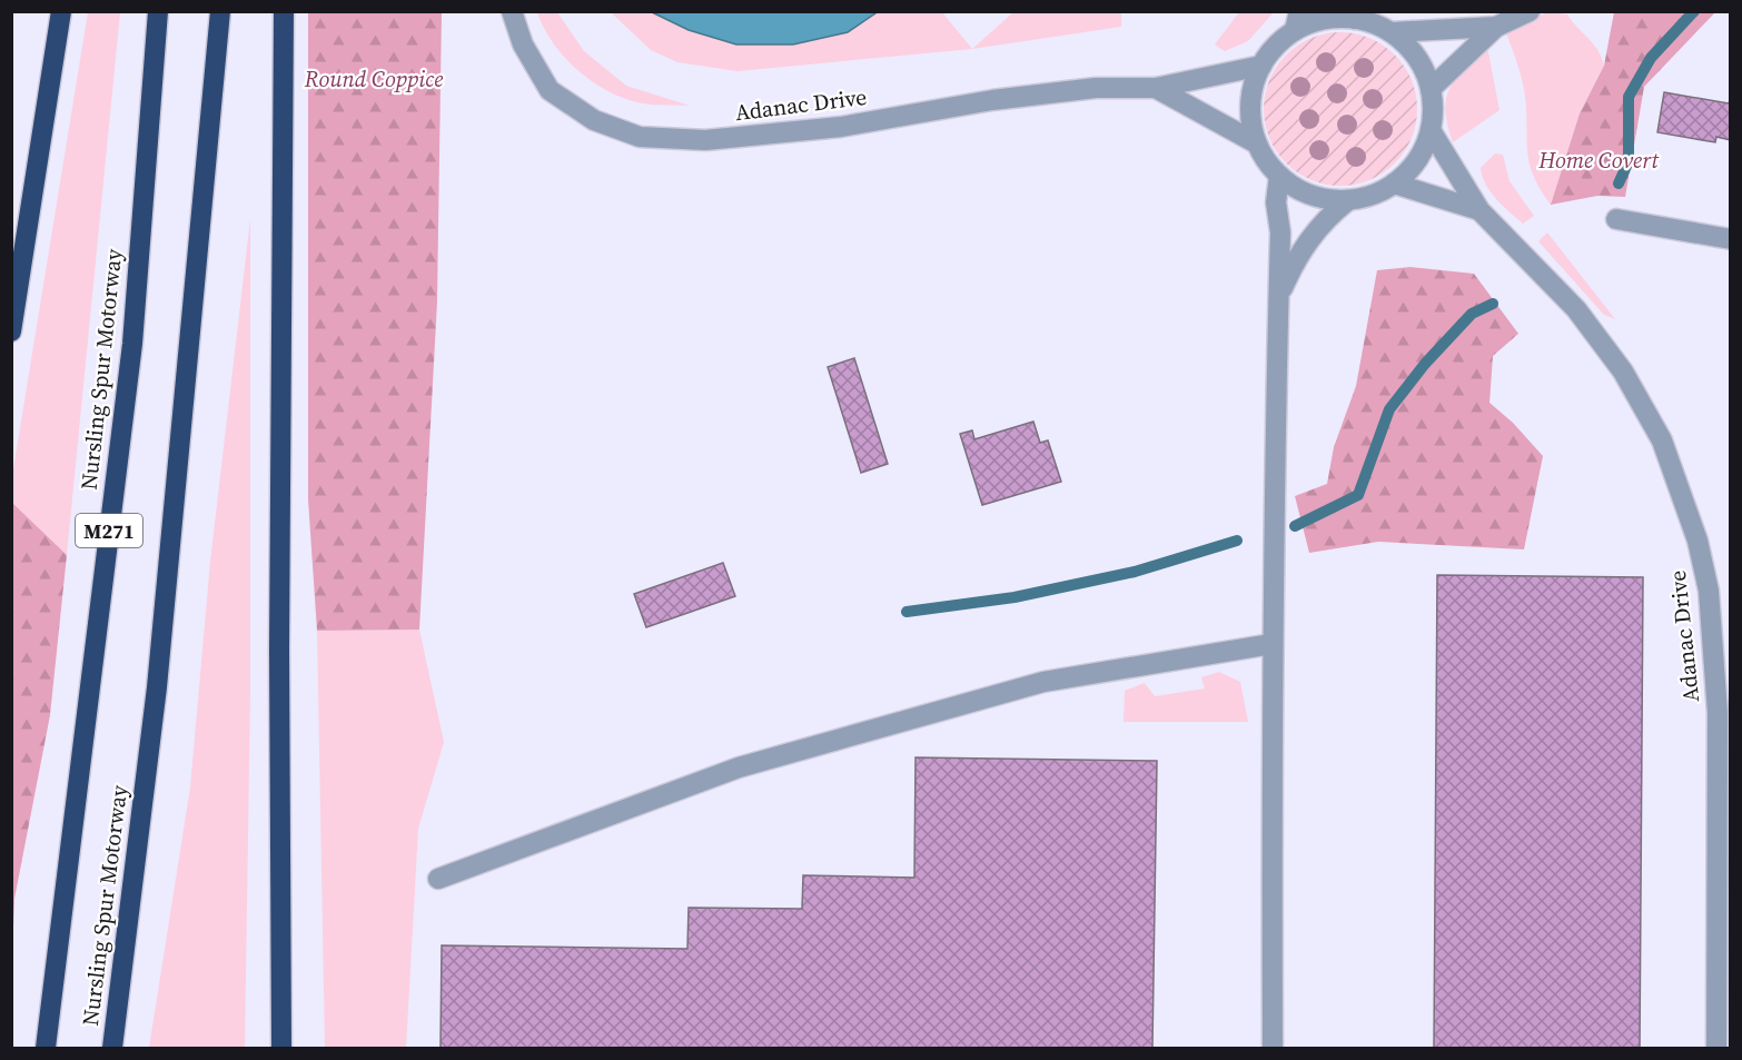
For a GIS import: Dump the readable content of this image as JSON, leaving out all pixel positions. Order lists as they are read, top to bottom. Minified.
{"streets":{"highway":["Nursling Spur Motorway","M271"],"street":["Adanac Drive"]},"parks":["Round Coppice","Home Covert"]}
